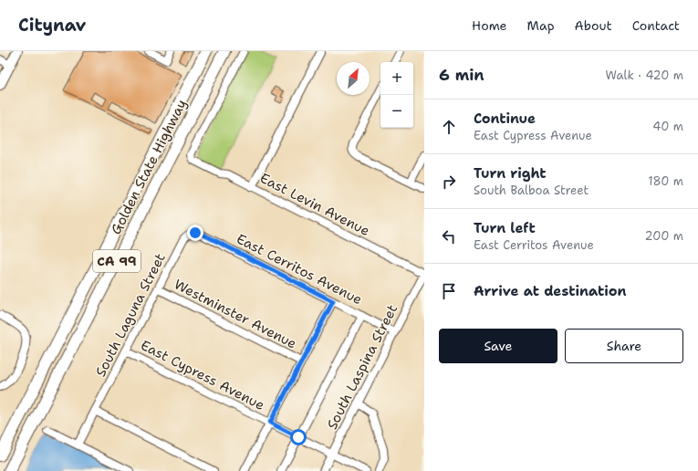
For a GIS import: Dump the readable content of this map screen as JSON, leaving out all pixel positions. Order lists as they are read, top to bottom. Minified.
{"streets":{"highway":["Golden State Highway","CA 99"],"street":["East Levin Avenue","East Cerritos Avenue","Westminster Avenue","South Laguna Street","South Laspina Street","East Cypress Avenue"]},"crossings":[["East Levin Avenue","South Laspina Street"],["East Cerritos Avenue","South Laguna Street"],["East Cerritos Avenue","South Laspina Street"],["Westminster Avenue","South Laguna Street"],["South Laguna Street","East Cypress Avenue"],["South Laspina Street","East Cypress Avenue"]],"north":"top right","page":{"header":"Citynav","nav":["Home","Map","About","Contact"],"heading":["6 min","Walk · 420 m"],"map_buttons":["+","−"],"list":[["Continue","East Cypress Avenue","40 m"],["Turn right","South Balboa Street","180 m"],["Turn left","East Cerritos Avenue","200 m"],"Arrive at destination"],"buttons":["Save","Share"]}}
